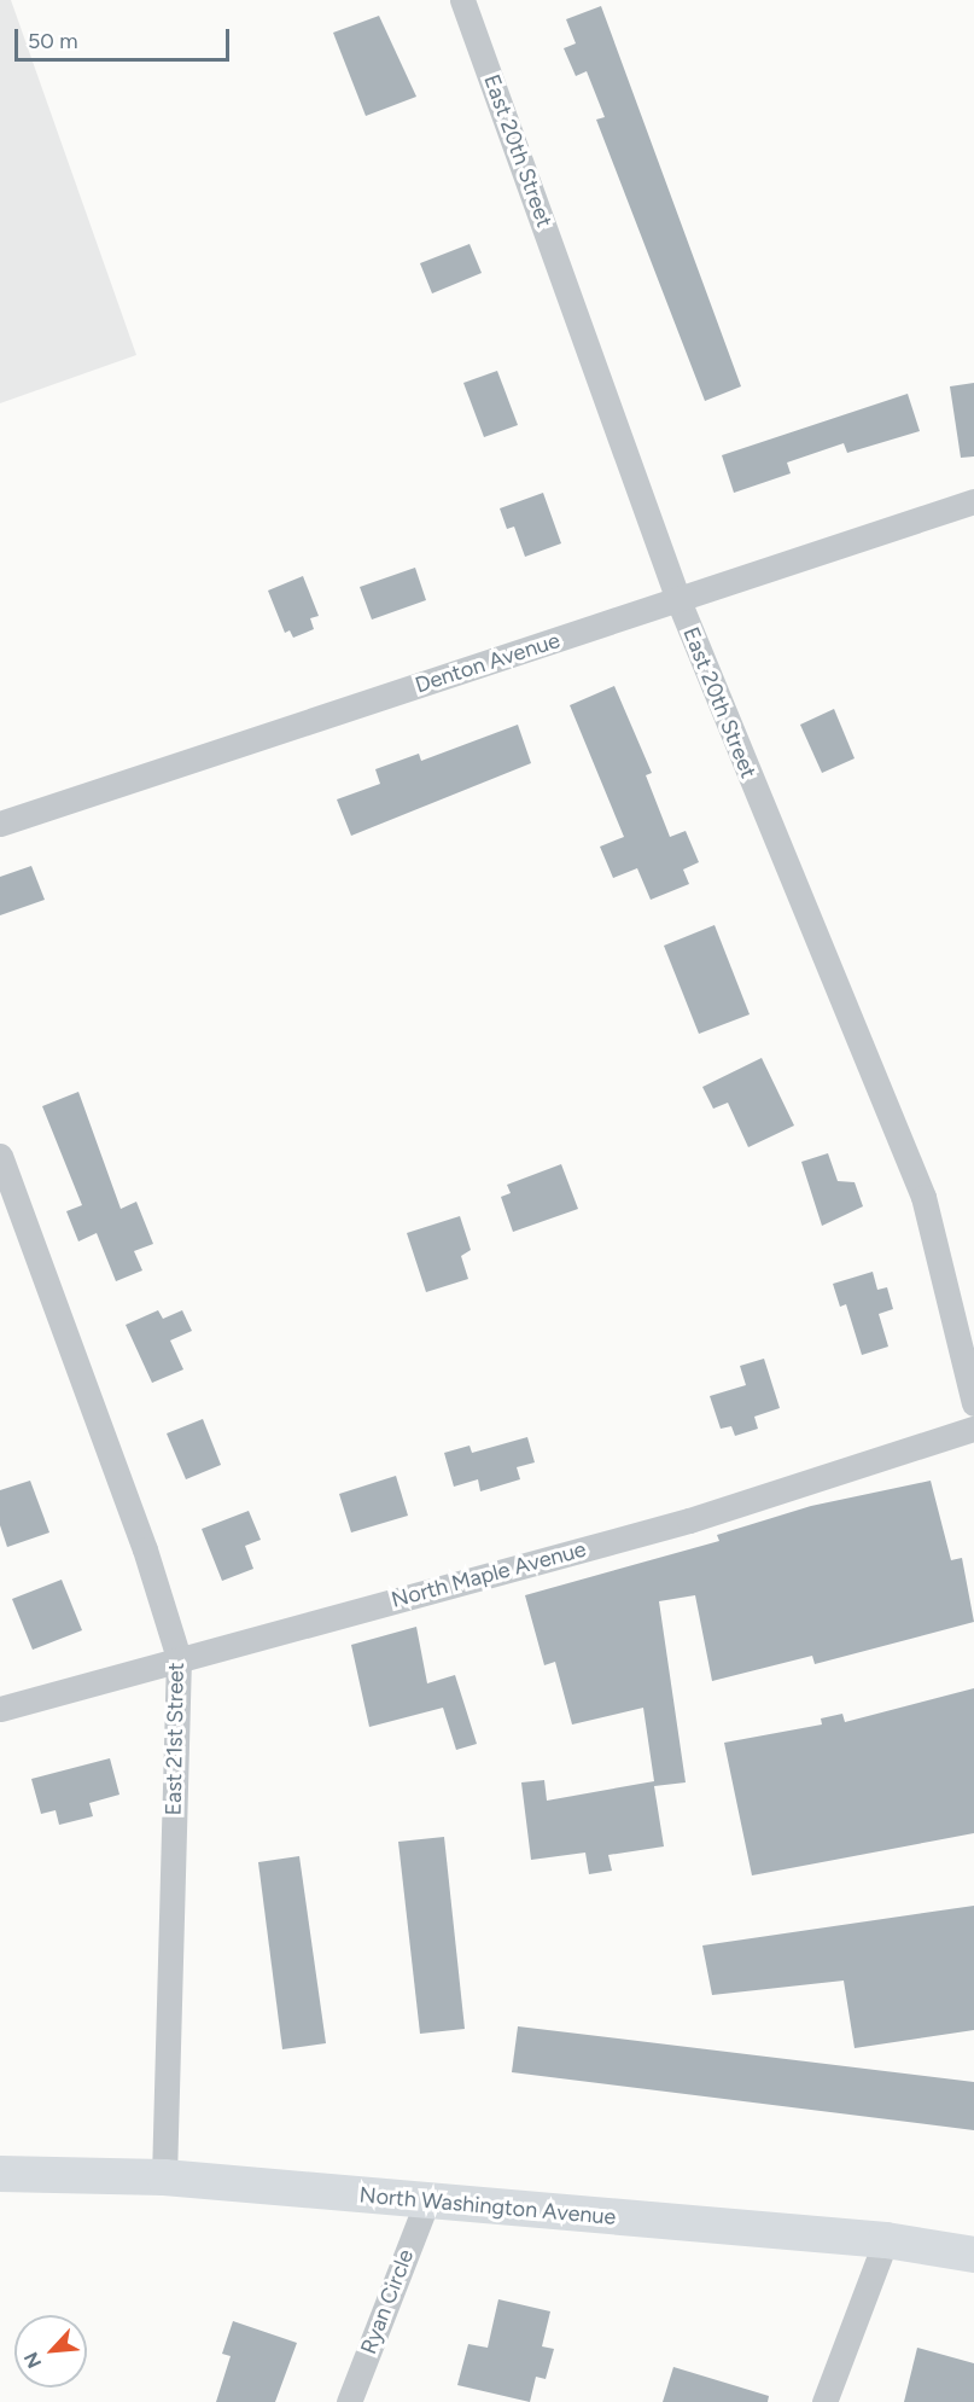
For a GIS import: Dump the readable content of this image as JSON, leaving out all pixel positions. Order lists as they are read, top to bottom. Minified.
{"streets":{"main road":["North Washington Avenue"],"street":["East 20th Street","Denton Avenue","North Maple Avenue","East 21st Street","Ryan Circle"]},"crossings":[["East 20th Street","Denton Avenue"],["North Maple Avenue","East 21st Street"],["East 21st Street","North Washington Avenue"],["North Washington Avenue","Ryan Circle"]],"scale_bar":"50 m","north":"bottom left"}
